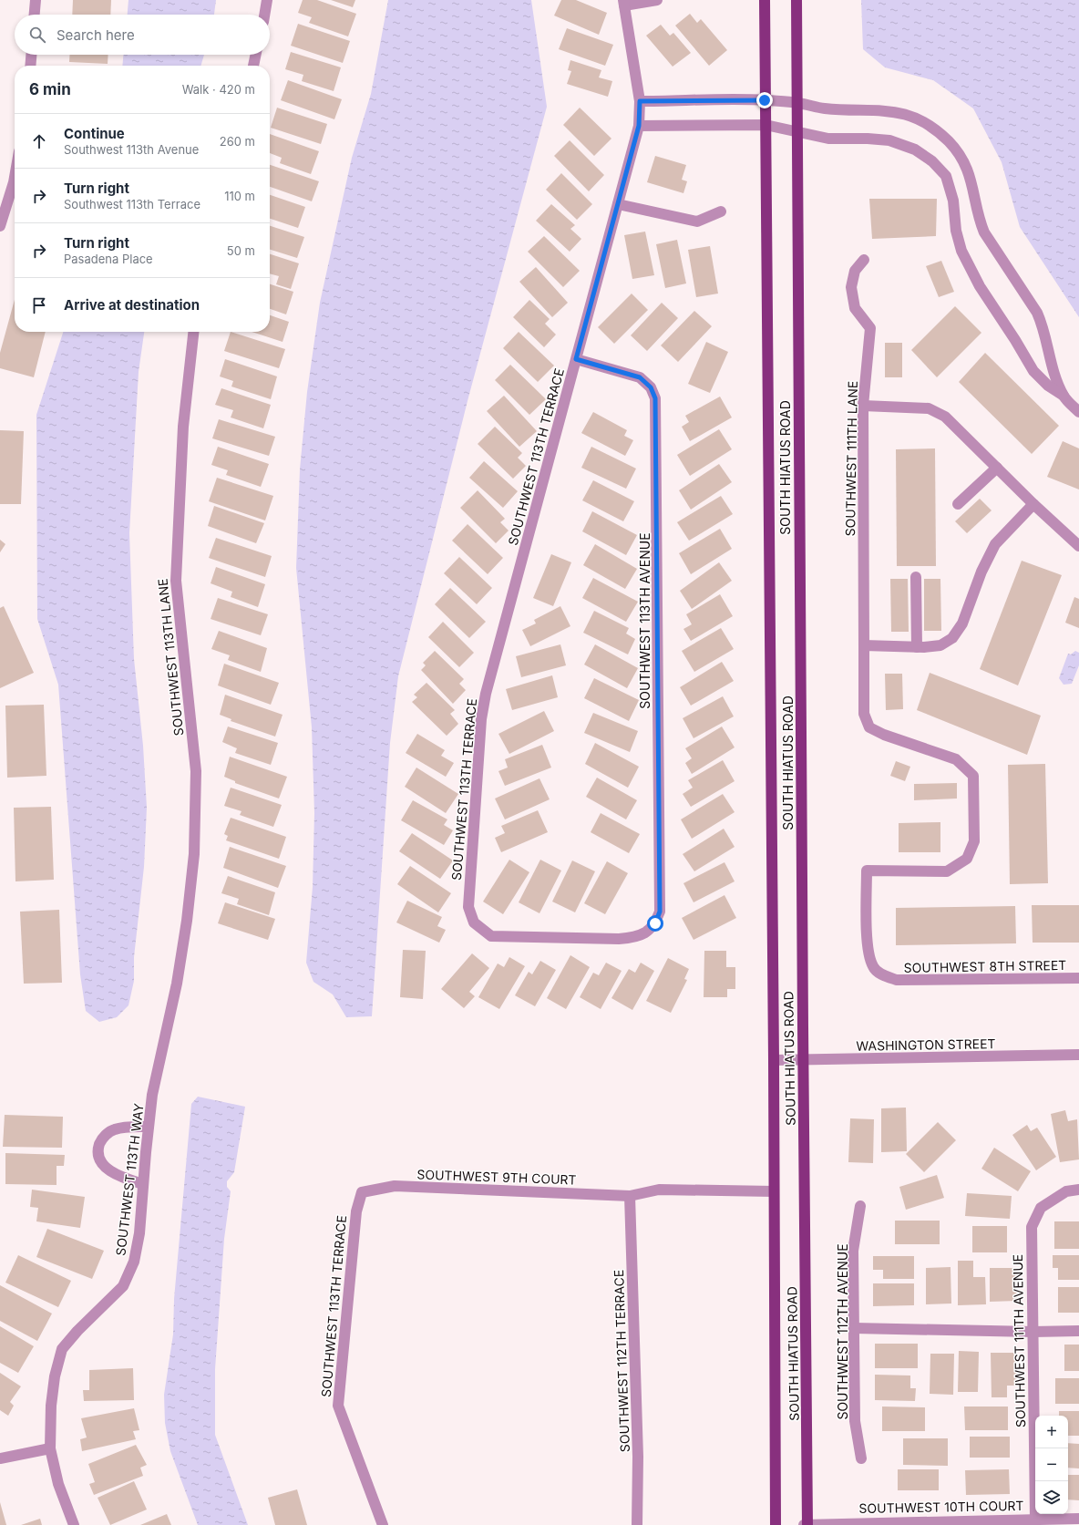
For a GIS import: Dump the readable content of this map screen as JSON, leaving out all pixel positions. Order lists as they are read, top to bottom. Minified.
{"streets":{"main road":["SOUTH HIATUS ROAD"],"street":["SOUTHWEST 113TH TERRACE","SOUTHWEST 111TH LANE","SOUTHWEST 113TH AVENUE","SOUTHWEST 113TH LANE","SOUTHWEST 8TH STREET","WASHINGTON STREET","SOUTHWEST 9TH COURT","SOUTHWEST 113TH WAY","SOUTHWEST 112TH AVENUE","SOUTHWEST 111TH AVENUE","SOUTHWEST 112TH TERRACE","SOUTHWEST 10TH COURT"]},"crossings":[["SOUTHWEST 113TH TERRACE","SOUTHWEST 113TH AVENUE"],["SOUTHWEST 113TH TERRACE","SOUTHWEST 9TH COURT"],["SOUTHWEST 111TH LANE","SOUTHWEST 8TH STREET"],["SOUTH HIATUS ROAD","WASHINGTON STREET"],["SOUTH HIATUS ROAD","SOUTHWEST 9TH COURT"],["SOUTH HIATUS ROAD","SOUTHWEST 10TH COURT"],["SOUTHWEST 113TH LANE","SOUTHWEST 113TH WAY"],["SOUTHWEST 9TH COURT","SOUTHWEST 112TH TERRACE"],["SOUTHWEST 111TH AVENUE","SOUTHWEST 10TH COURT"]],"page":{"search":"Search here","heading":["6 min","Walk · 420 m"],"list":[["Continue","Southwest 113th Avenue","260 m"],["Turn right","Southwest 113th Terrace","110 m"],["Turn right","Pasadena Place","50 m"],"Arrive at destination"],"map_buttons":["+","−"]}}
